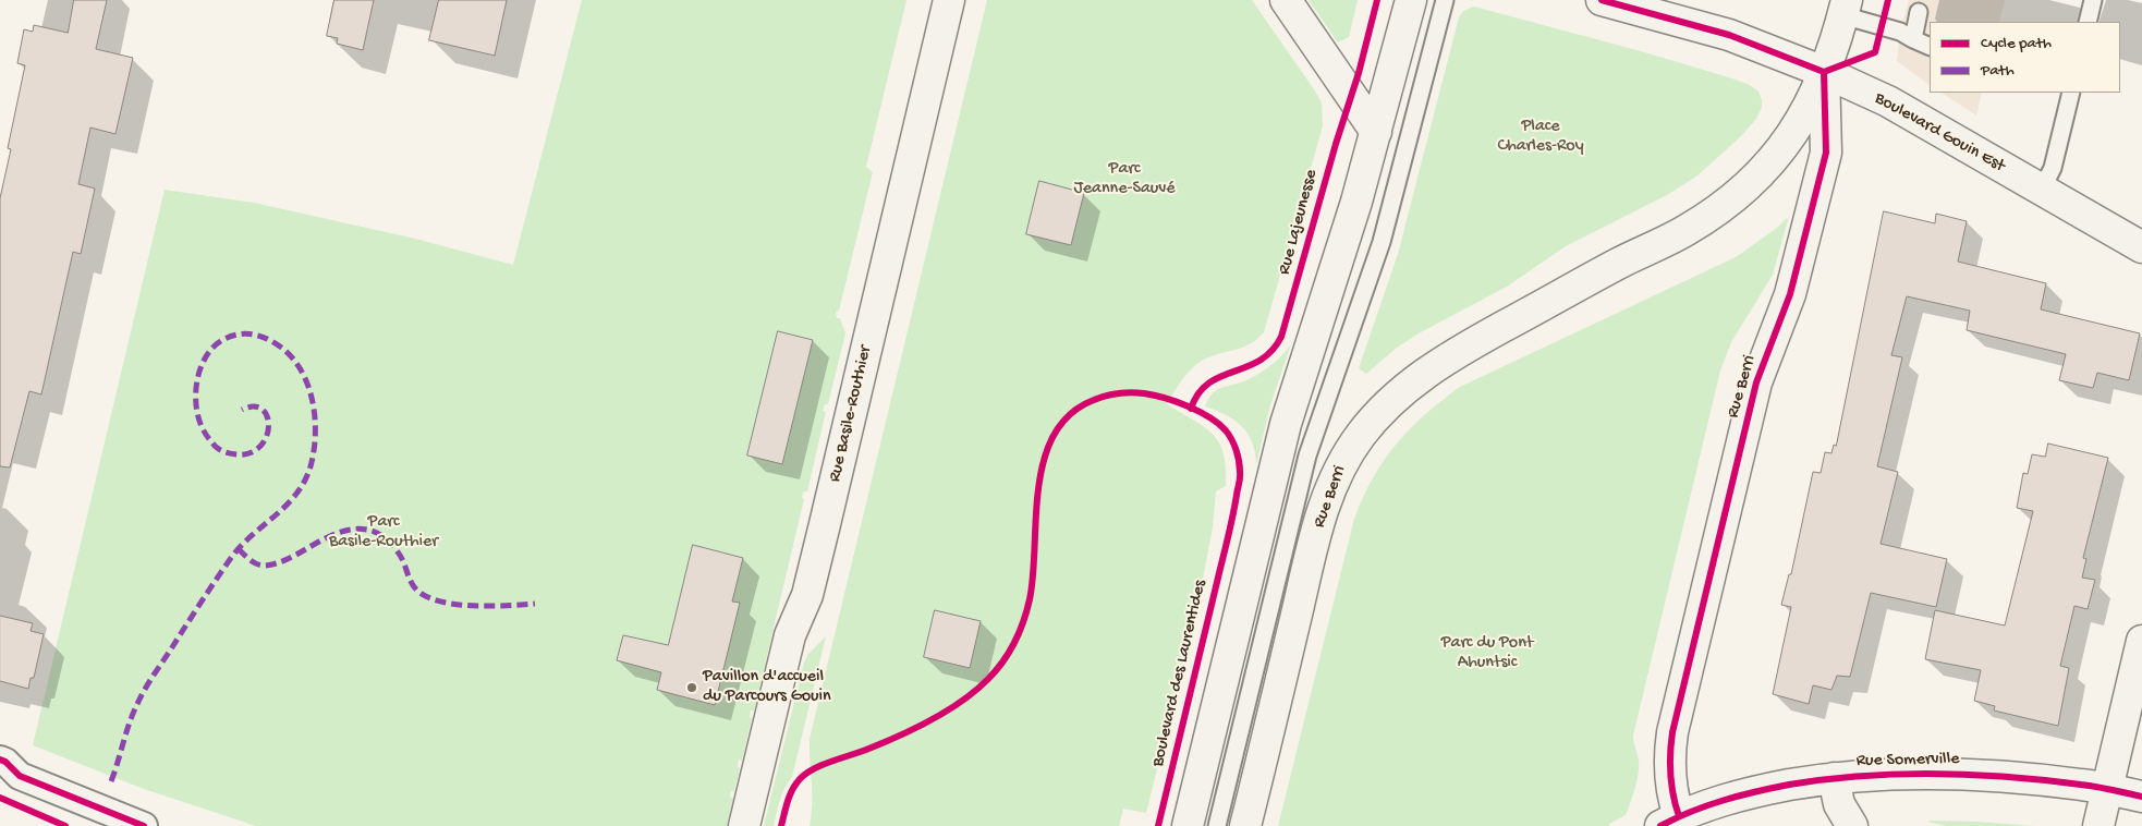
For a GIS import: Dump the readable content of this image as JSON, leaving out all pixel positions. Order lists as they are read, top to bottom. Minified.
{"streets":{"street":["Boulevard Gouin Est","Rue Berri","Rue Basile-Routhier","Rue Somerville"],"cycle path":["Rue Lajeunesse","Boulevard des Laurentides"]},"crossings":[["Boulevard Gouin Est","Rue Berri"],["Rue Berri","Rue Somerville"]],"parks":["Place Charles-Roy","Parc Jeanne-Sauvé","Parc Basile-Routhier","Parc du Pont Ahuntsic"],"places":["Pavillon d'accueil du Parcours Gouin"],"legend":["Cycle path","Path"]}
